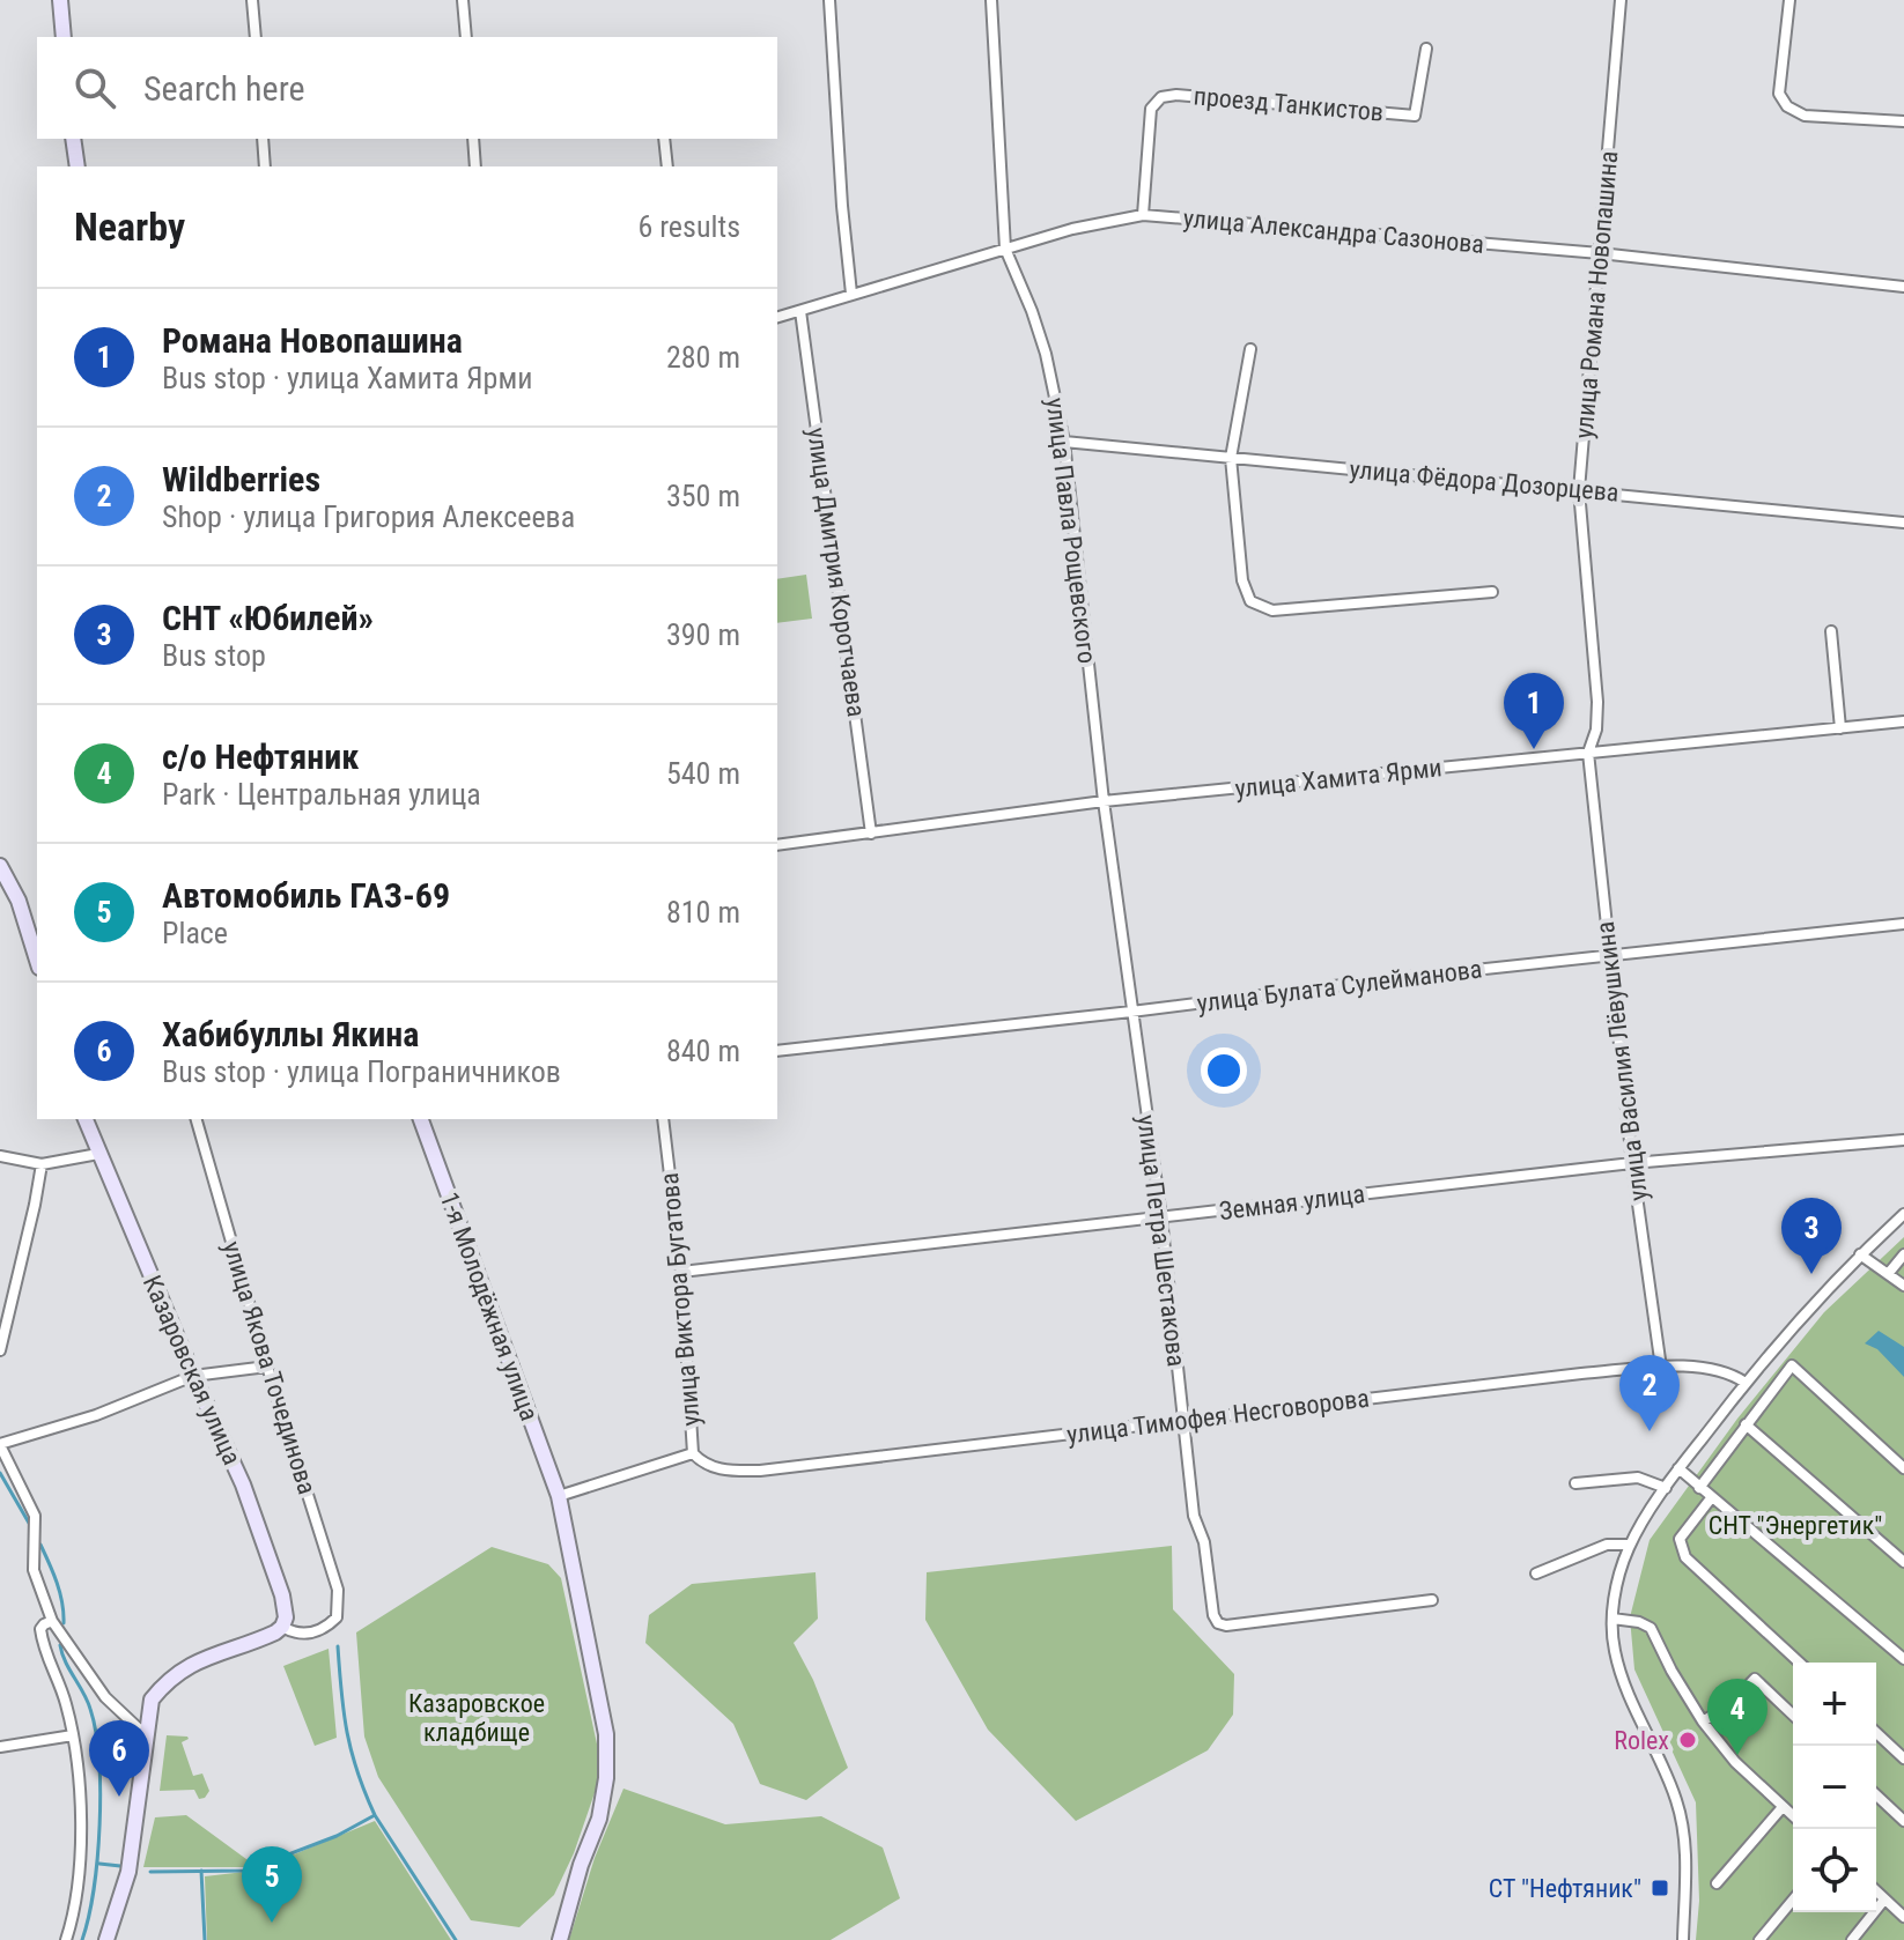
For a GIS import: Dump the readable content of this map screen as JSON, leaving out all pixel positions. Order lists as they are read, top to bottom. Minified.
{"streets":{"street":["проезд Танкистов","улица Александра Сазонова","улица Романа Новопашина","улица Фёдора Дозорцева","улица Павла Рощевского","улица Дмитрия Коротчаева","улица Хамита Ярми","улица Булата Сулейманова","улица Василия Лёвушкина","Земная улица","улица Петра Шестакова","улица Виктора Бугатова","1-я Молодёжная улица","улица Якова Точединова","Казаровская улица","улица Тимофея Несговорова"]},"crossings":[["проезд Танкистов","улица Александра Сазонова"],["улица Александра Сазонова","улица Романа Новопашина"],["улица Александра Сазонова","улица Павла Рощевского"],["улица Александра Сазонова","улица Дмитрия Коротчаева"],["улица Романа Новопашина","улица Фёдора Дозорцева"],["улица Романа Новопашина","улица Хамита Ярми"],["улица Романа Новопашина","улица Василия Лёвушкина"],["улица Фёдора Дозорцева","улица Павла Рощевского"],["улица Павла Рощевского","улица Хамита Ярми"],["улица Павла Рощевского","улица Булата Сулейманова"],["улица Павла Рощевского","улица Петра Шестакова"],["улица Дмитрия Коротчаева","улица Хамита Ярми"],["улица Хамита Ярми","улица Василия Лёвушкина"],["улица Булата Сулейманова","улица Василия Лёвушкина"],["улица Булата Сулейманова","улица Петра Шестакова"],["улица Василия Лёвушкина","Земная улица"],["улица Василия Лёвушкина","улица Тимофея Несговорова"],["Земная улица","улица Петра Шестакова"],["Земная улица","улица Виктора Бугатова"],["улица Петра Шестакова","улица Тимофея Несговорова"],["улица Виктора Бугатова","1-я Молодёжная улица"],["улица Виктора Бугатова","улица Тимофея Несговорова"],["улица Якова Точединова","Казаровская улица"]],"parks":["СНТ \"Энергетик\"","Казаровское кладбище"],"places":{"other":["Rolex"],"transit":["СТ \"Нефтяник\""]},"page":{"search":"Search here","heading":["Nearby","6 results"],"list":[{"mark":"1","name":"Романа Новопашина","note":"Bus stop · улица Хамита Ярми","value":"280 m"},{"mark":"2","name":"Wildberries","note":"Shop · улица Григория Алексеева","value":"350 m"},{"mark":"3","name":"СНТ «Юбилей»","note":"Bus stop","value":"390 m"},{"mark":"4","name":"с/о Нефтяник","note":"Park · Центральная улица","value":"540 m"},{"mark":"5","name":"Автомобиль ГАЗ-69","note":"Place","value":"810 m"},{"mark":"6","name":"Хабибуллы Якина","note":"Bus stop · улица Пограничников","value":"840 m"}],"pins":["1","3","2","4","6","5"],"map_buttons":["+","−"]}}
